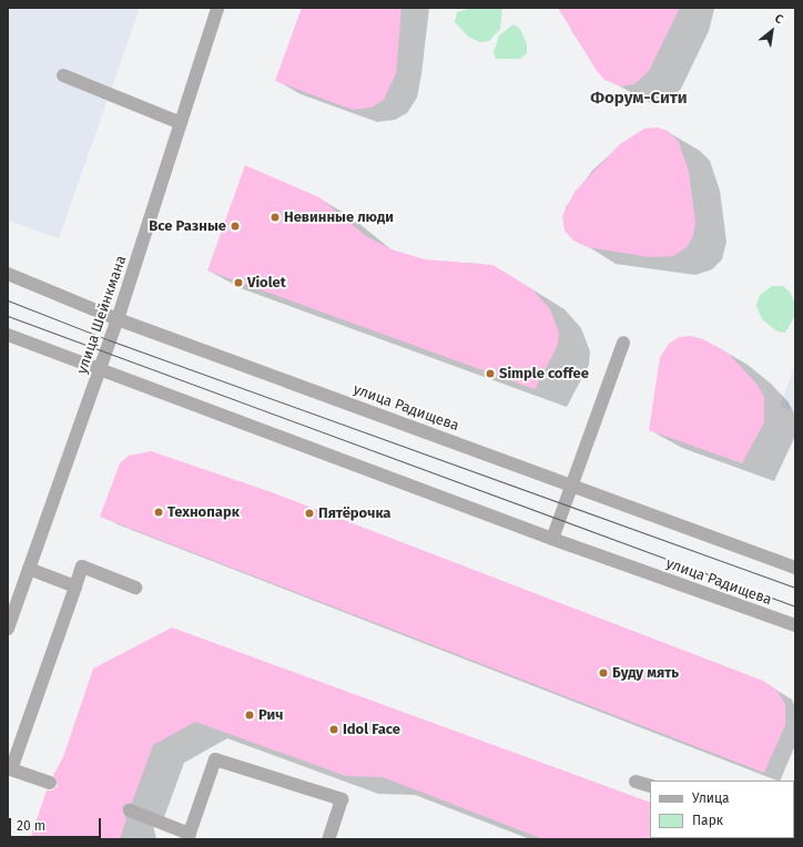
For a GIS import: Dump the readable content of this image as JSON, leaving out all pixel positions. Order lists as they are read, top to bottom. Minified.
{"streets":{"street":["улица Шейнкмана","улица Радищева"]},"crossings":[["улица Шейнкмана","улица Радищева"]],"districts":["Форум-Сити"],"places":["Невинные люди","Все Разные","Violet","Simple coffee","Технопарк","Пятёрочка","Буду мять","Рич","Idol Face"],"legend":["Улица","Парк"],"scale_bar":"20 m","north":"top right"}
